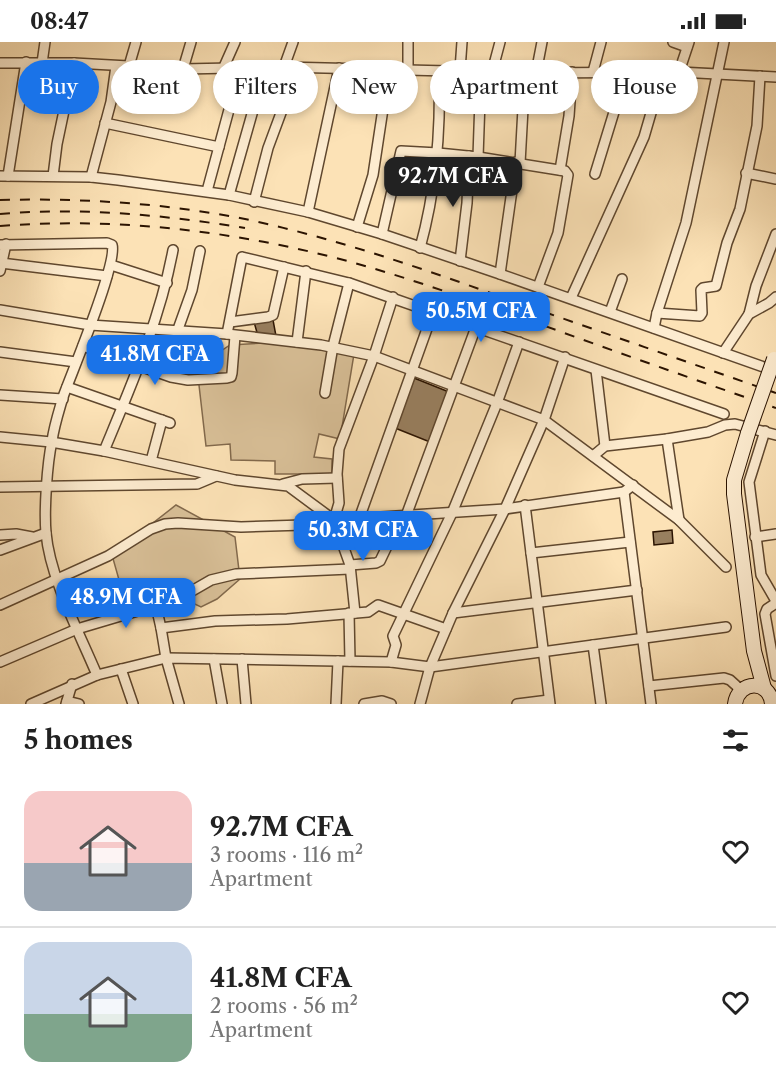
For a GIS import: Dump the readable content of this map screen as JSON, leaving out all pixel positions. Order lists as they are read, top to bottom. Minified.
{"page":{"status":"08:47","chip":["Buy","Rent","Filters","New","Apartment","House"],"price":["92.7M CFA","50.5M CFA","41.8M CFA","50.3M CFA","48.9M CFA"],"heading":"5 homes","list":[{"name":"92.7M CFA","note":"3 rooms · 116 m² · Apartment"},{"name":"41.8M CFA","note":"2 rooms · 56 m² · Apartment"}]}}
